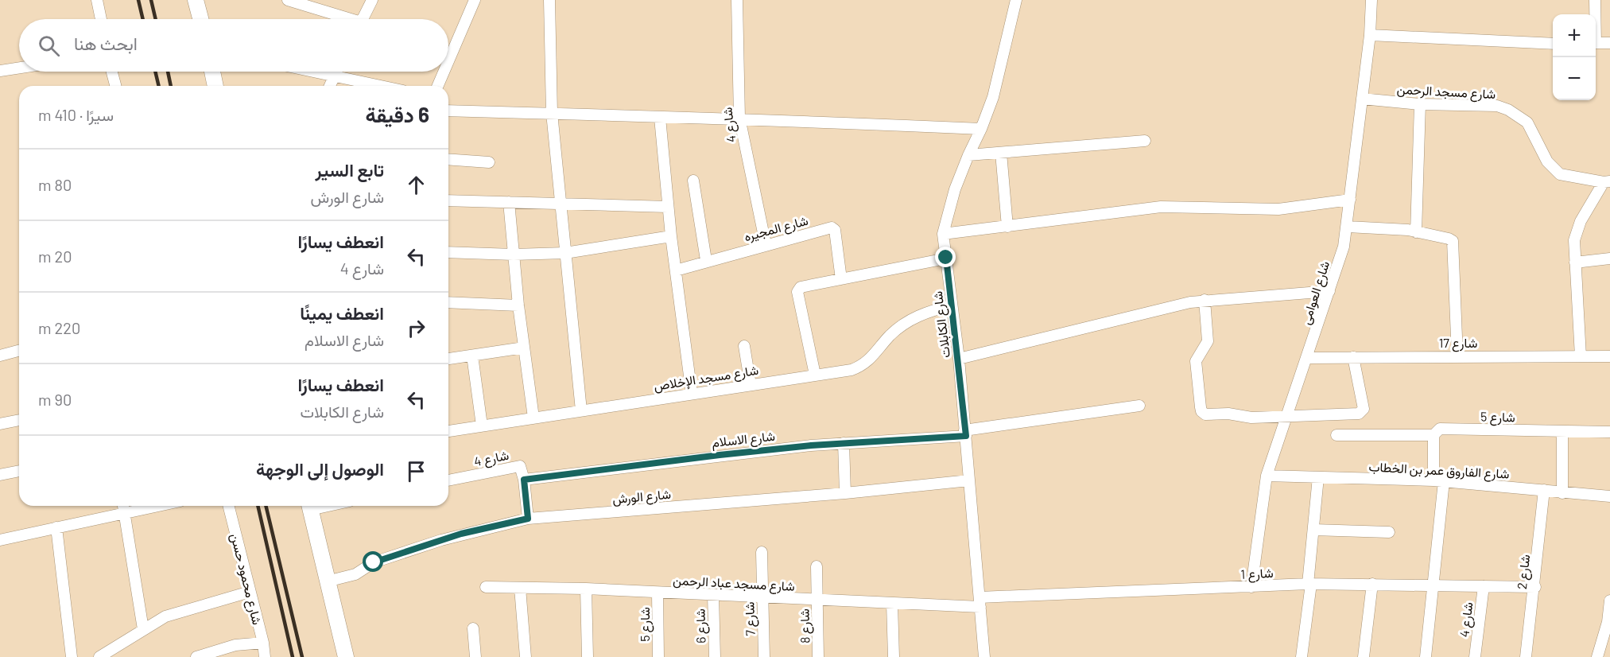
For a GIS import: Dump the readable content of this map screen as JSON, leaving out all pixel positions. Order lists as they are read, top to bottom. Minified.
{"streets":{"street":["شارع مسجد الرحمن","شارع 4","شارع المجيره","شارع العوامى","شارع الكابلات","شارع 17","شارع مسجد الإخلاص","شارع 5","شارع الاسلام","شارع الفاروق عمر بن الخطاب","شارع الورش","شارع 2","شارع 1","شارع محمود حسن","شارع مسجد عباد الرحمن","شارع 7","شارع 6","شارع 8"]},"crossings":[["شارع مسجد الرحمن","شارع العوامى"],["شارع 4","شارع المجيره"],["شارع 4","شارع الاسلام"],["شارع 4","شارع 1"],["شارع العوامى","شارع 17"],["شارع العوامى","شارع الفاروق عمر بن الخطاب"],["شارع العوامى","شارع 1"],["شارع الكابلات","شارع مسجد الإخلاص"],["شارع الكابلات","شارع الاسلام"],["شارع الكابلات","شارع الورش"],["شارع الكابلات","شارع 1"],["شارع الكابلات","شارع مسجد عباد الرحمن"],["شارع 5","شارع مسجد عباد الرحمن"],["شارع الفاروق عمر بن الخطاب","شارع 2"],["شارع 2","شارع 1"],["شارع 1","شارع مسجد عباد الرحمن"],["شارع مسجد عباد الرحمن","شارع 7"],["شارع مسجد عباد الرحمن","شارع 6"],["شارع مسجد عباد الرحمن","شارع 8"]],"page":{"map_buttons":["+","−"],"search":"ابحث هنا","heading":["6 دقيقة","سيرًا · 410 m"],"list":[["تابع السير","شارع الورش","80 m"],["انعطف يسارًا","شارع 4","20 m"],["انعطف يمينًا","شارع الاسلام","220 m"],["انعطف يسارًا","شارع الكابلات","90 m"],"الوصول إلى الوجهة"]}}
